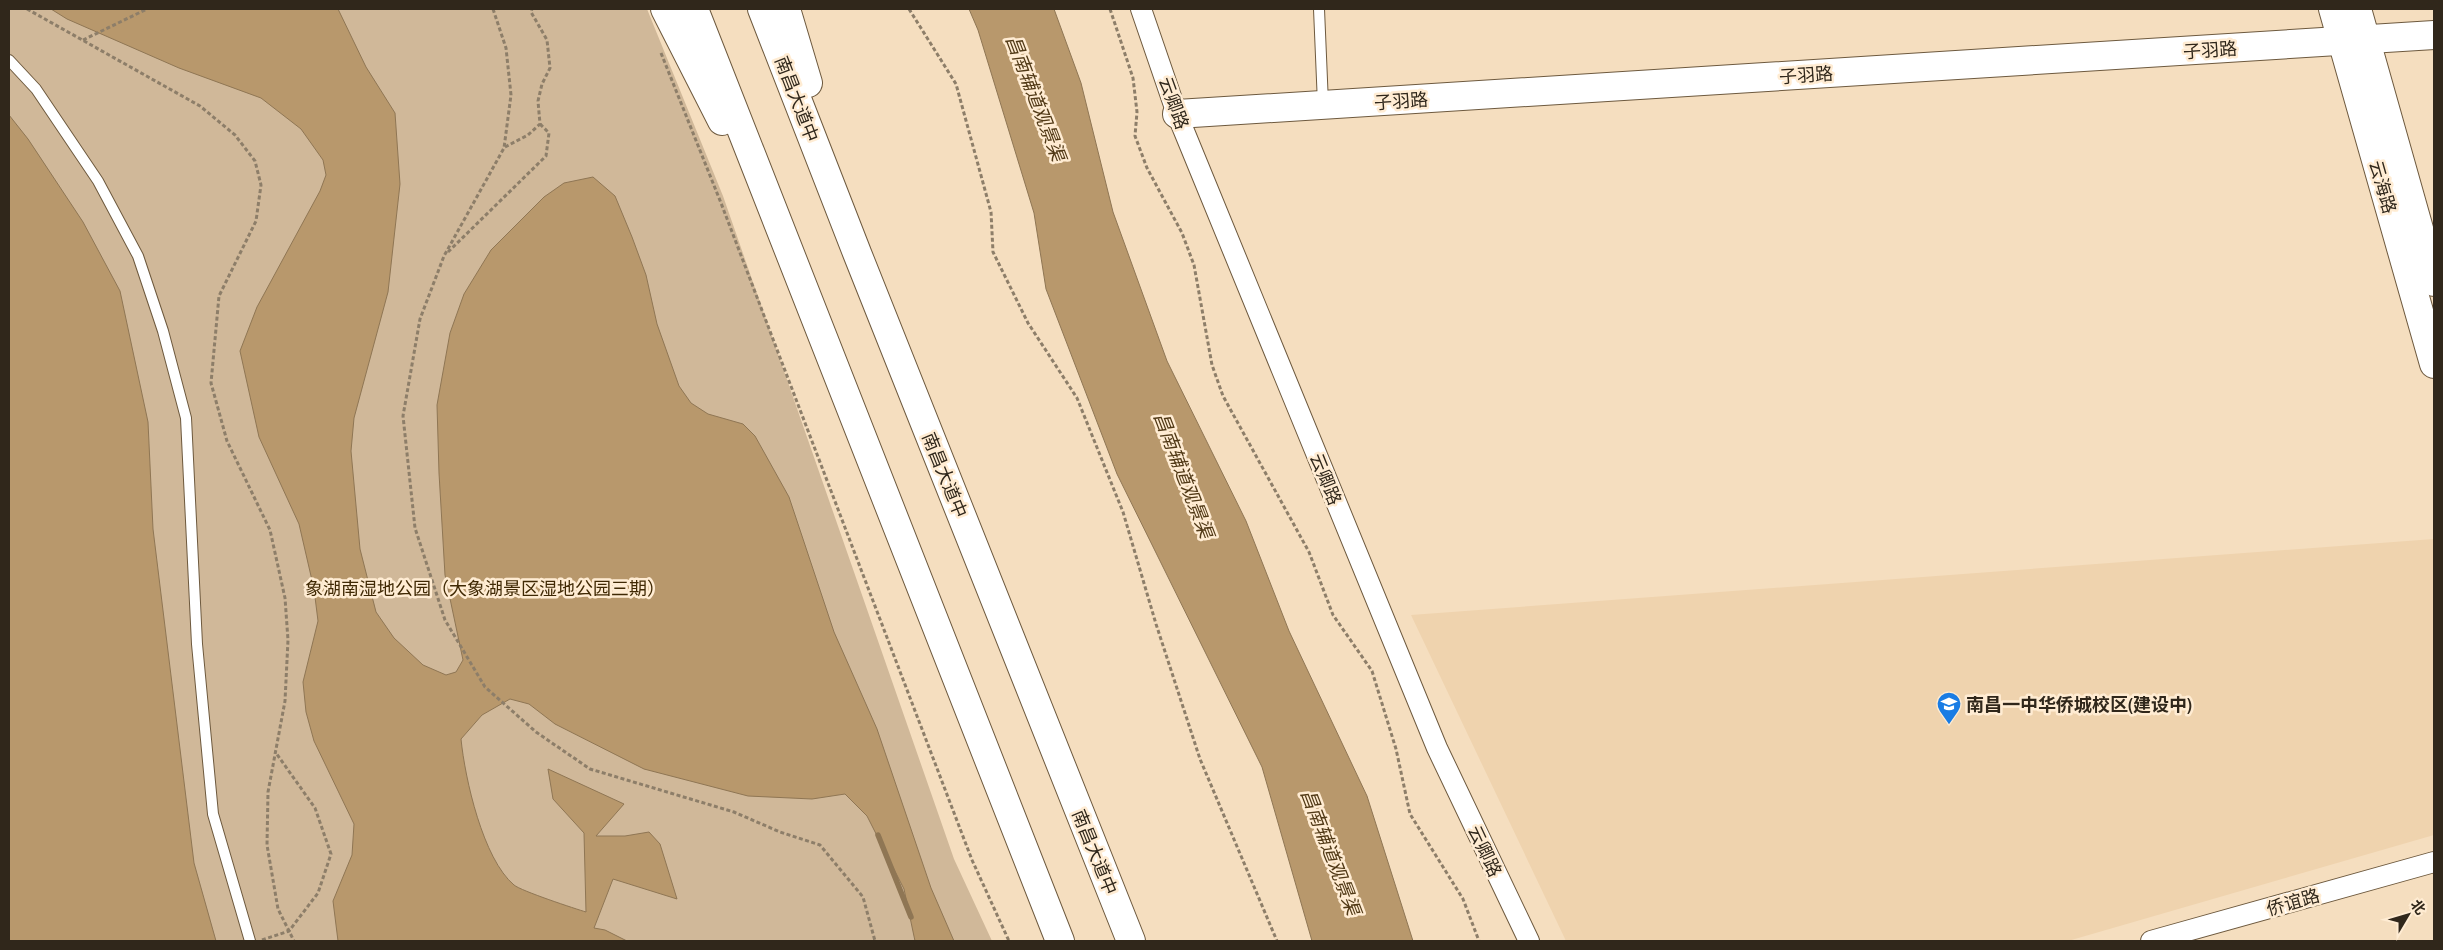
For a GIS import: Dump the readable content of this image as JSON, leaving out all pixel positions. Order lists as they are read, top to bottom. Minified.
{"streets":{"main road":["子羽路","南昌大道中","云海路"],"street":["云卿路","侨谊路"]},"crossings":[["子羽路","云卿路"],["子羽路","云海路"]],"water":["昌南辅道观景渠"],"parks":["象湖南湿地公园（大象湖景区湿地公园三期）"],"places":{"school or university":["南昌一中华侨城校区(建设中)"]},"north":"top right"}
